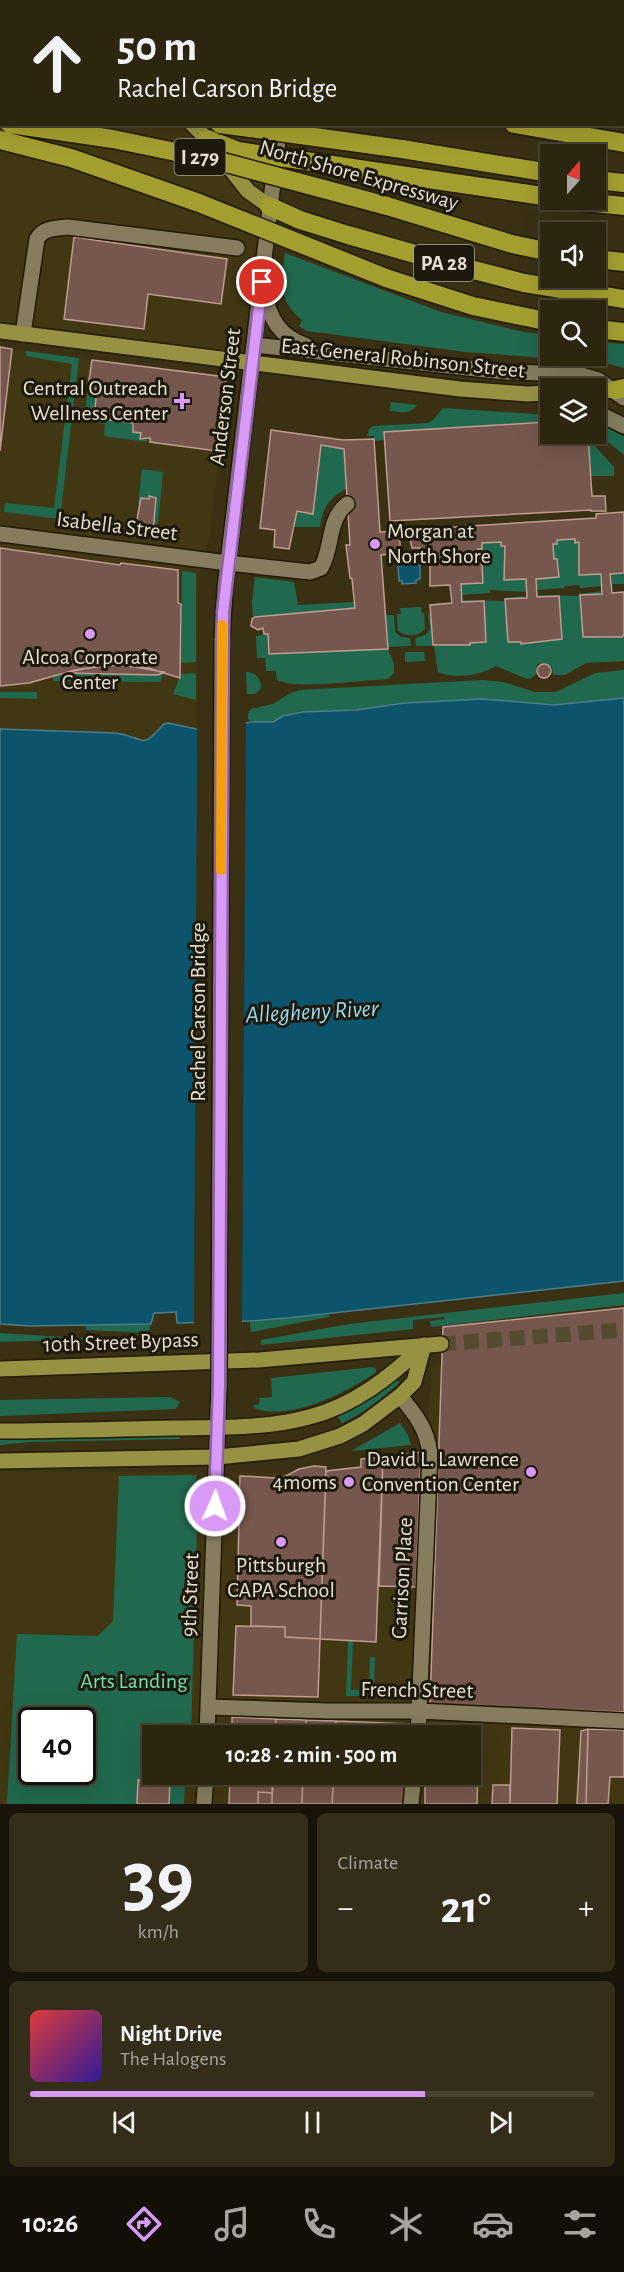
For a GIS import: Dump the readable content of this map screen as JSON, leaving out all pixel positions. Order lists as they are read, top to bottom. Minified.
{"streets":{"highway":["I 279","North Shore Expressway","PA 28"],"main road":["East General Robinson Street","10th Street Bypass"],"street":["Anderson Street","Isabella Street","Rachel Carson Bridge","Garrison Place","9th Street","French Street"]},"crossings":[["PA 28","Anderson Street"],["East General Robinson Street","Anderson Street"],["Anderson Street","Isabella Street"],["Anderson Street","Rachel Carson Bridge"],["Rachel Carson Bridge","9th Street"],["Garrison Place","French Street"],["9th Street","French Street"]],"water":["Allegheny River"],"parks":["Arts Landing"],"places":{"health":["Central Outreach Wellness Center"],"other":["Morgan at North Shore","Alcoa Corporate Center","David L. Lawrence Convention Center","4moms","Pittsburgh CAPA School"]},"north":"top","page":{"turn":["50 m","Rachel Carson Bridge"],"limit":"40","trip":"10:28 · 2 min · 500 m","tile":[["39","km/h"],"Climate"],"heat":["−","21°","+"],"song":["Night Drive","The Halogens"],"tabs":"10:26"}}
